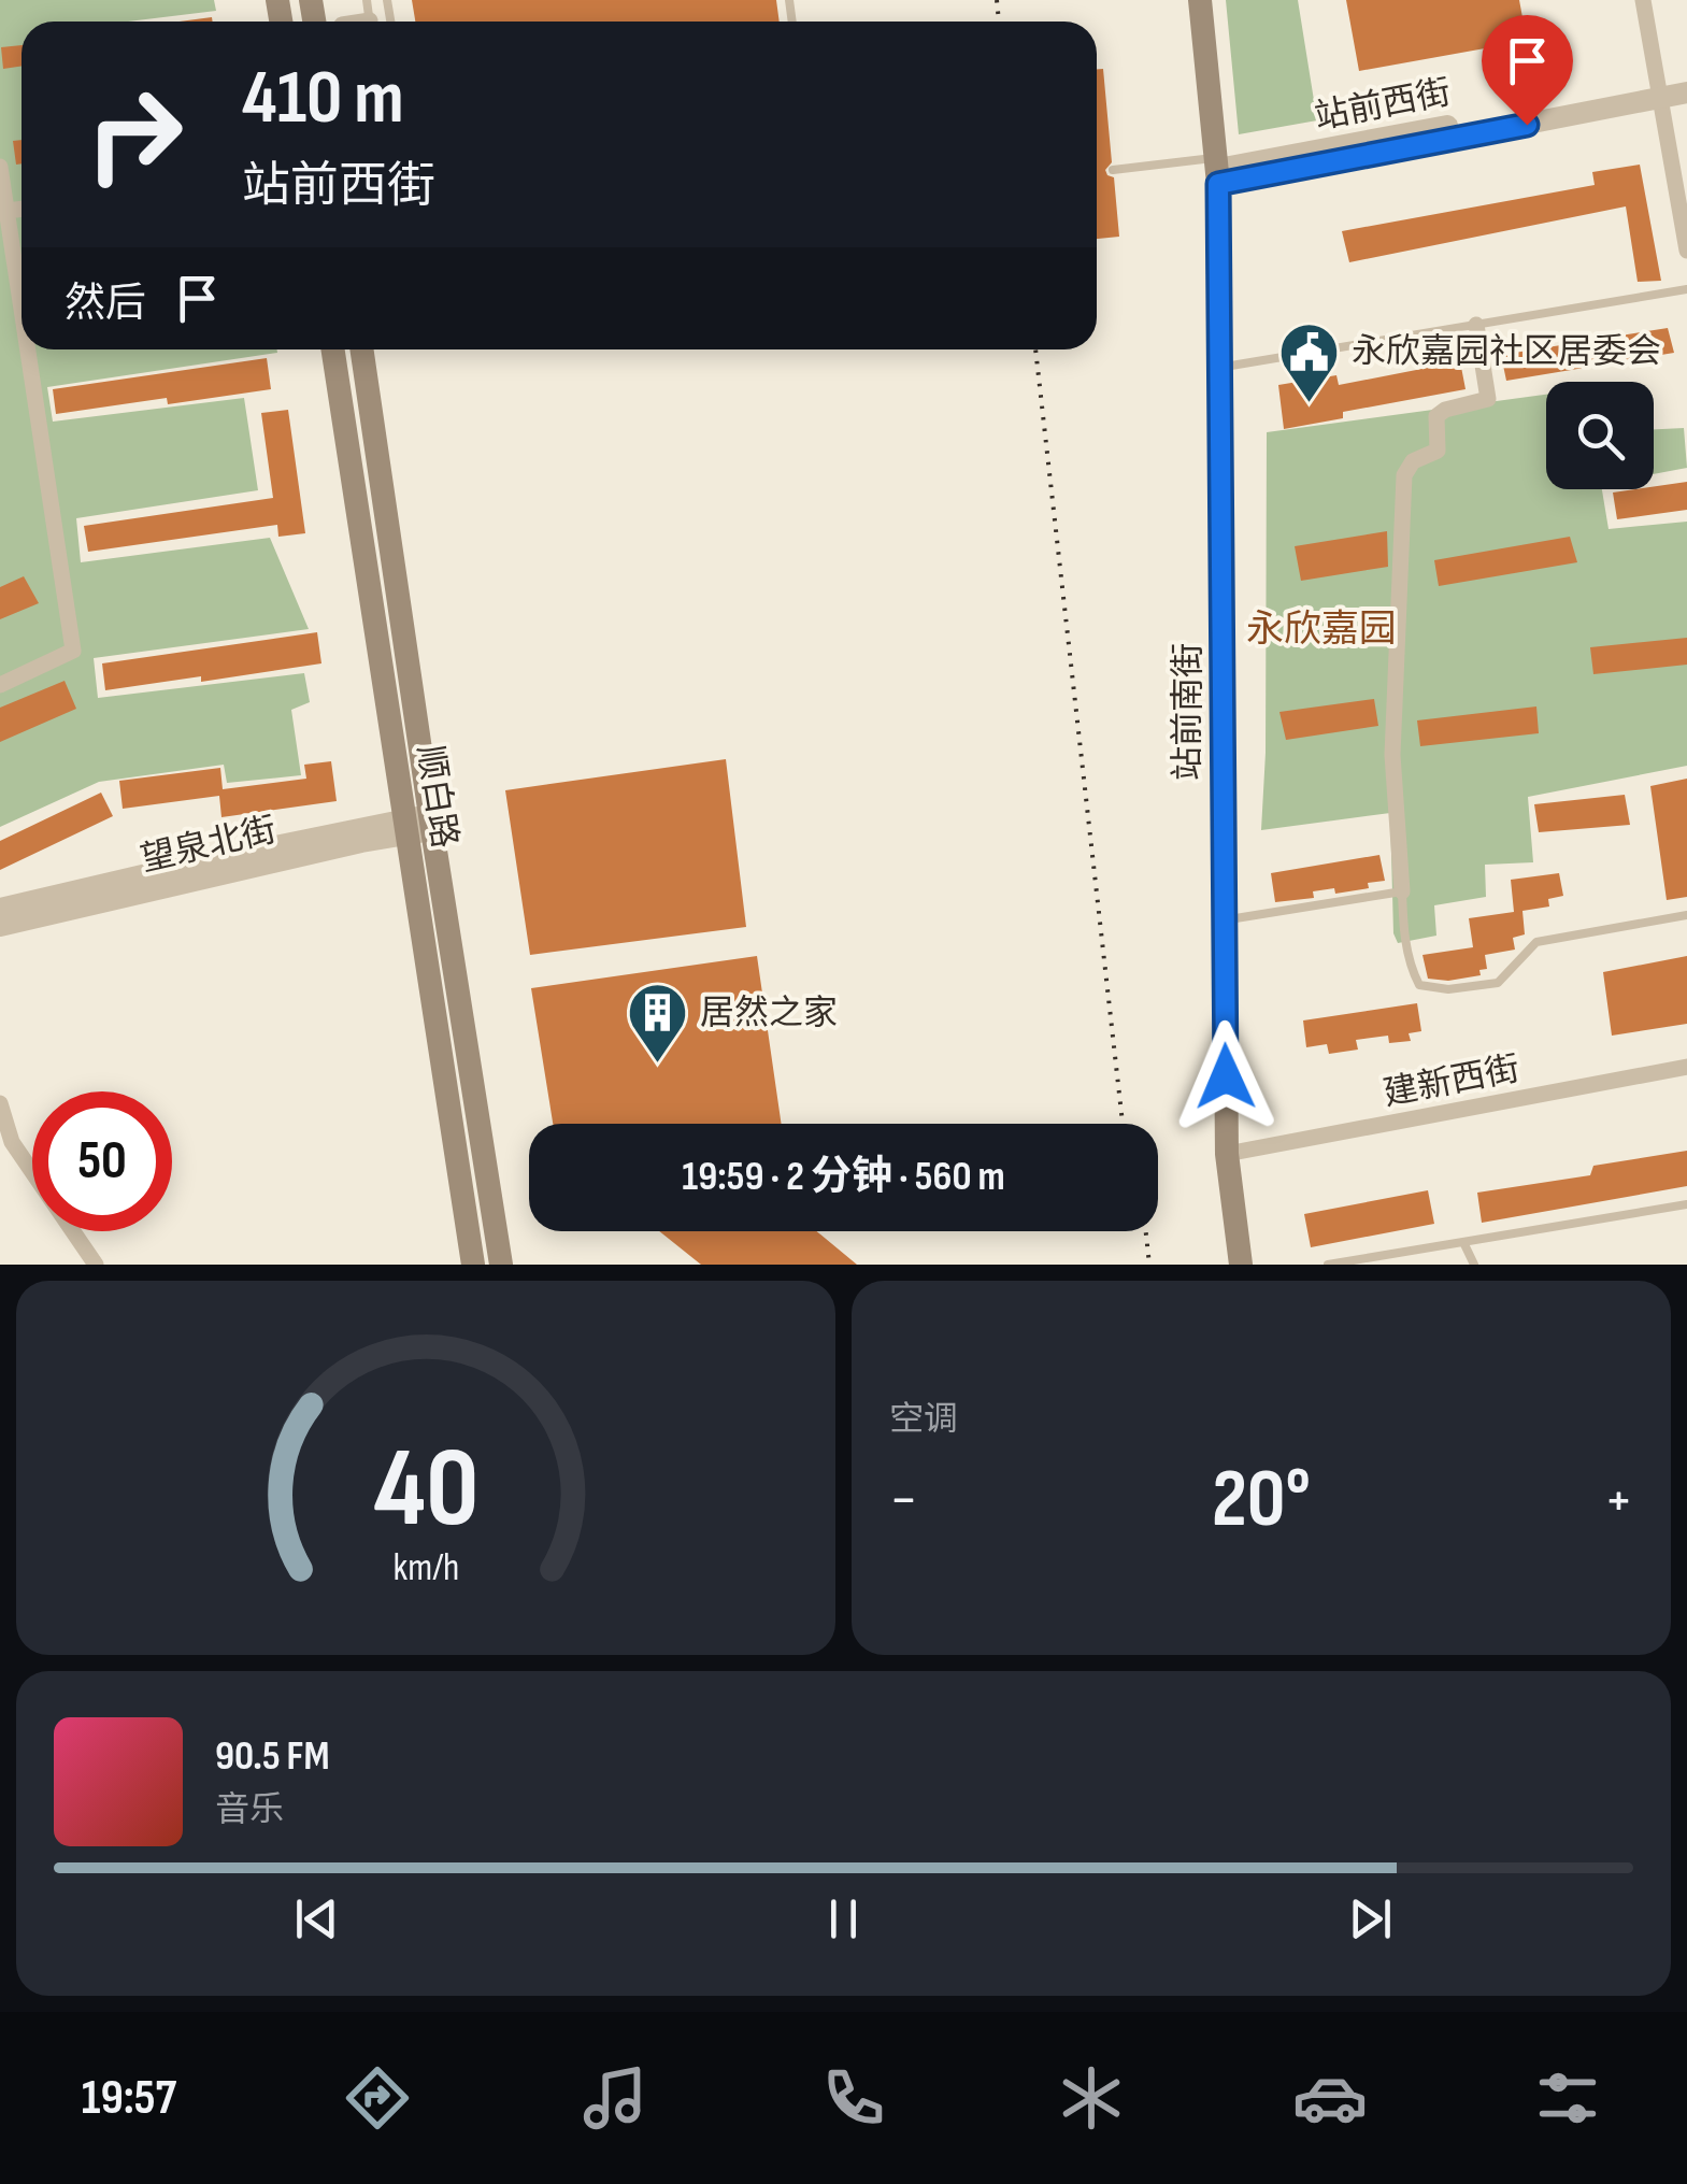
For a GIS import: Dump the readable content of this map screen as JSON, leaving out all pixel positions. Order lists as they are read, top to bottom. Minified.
{"streets":{"main road":["站前南街","顺白路"],"street":["站前西街","望泉北街","建新西街"]},"crossings":[["站前西街","站前南街"],["站前南街","建新西街"],["顺白路","望泉北街"]],"districts":["永欣嘉园"],"places":{"public building":["永欣嘉园社区居委会"],"building":["居然之家"]},"page":{"turn":["410 m","站前西街"],"then":"然后","limit":"50","trip":"19:59 · 2 分钟 · 560 m","tile":"空调","heat":["−","20°","+"],"song":["90.5 FM","音乐"],"tabs":"19:57","gauge":["40","km/h"]}}
